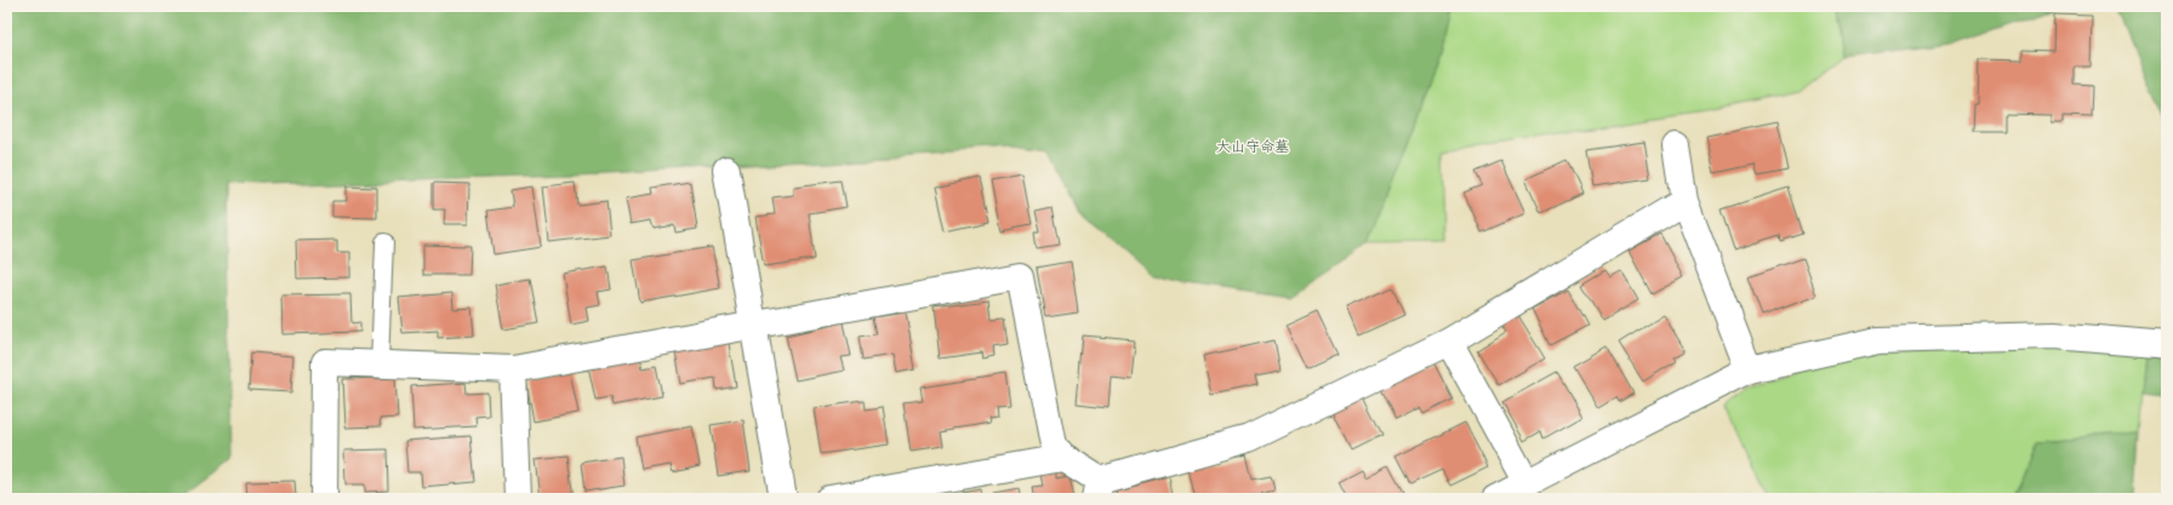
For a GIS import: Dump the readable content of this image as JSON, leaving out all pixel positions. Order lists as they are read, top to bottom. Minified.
{"parks":["大山守命墓"]}
